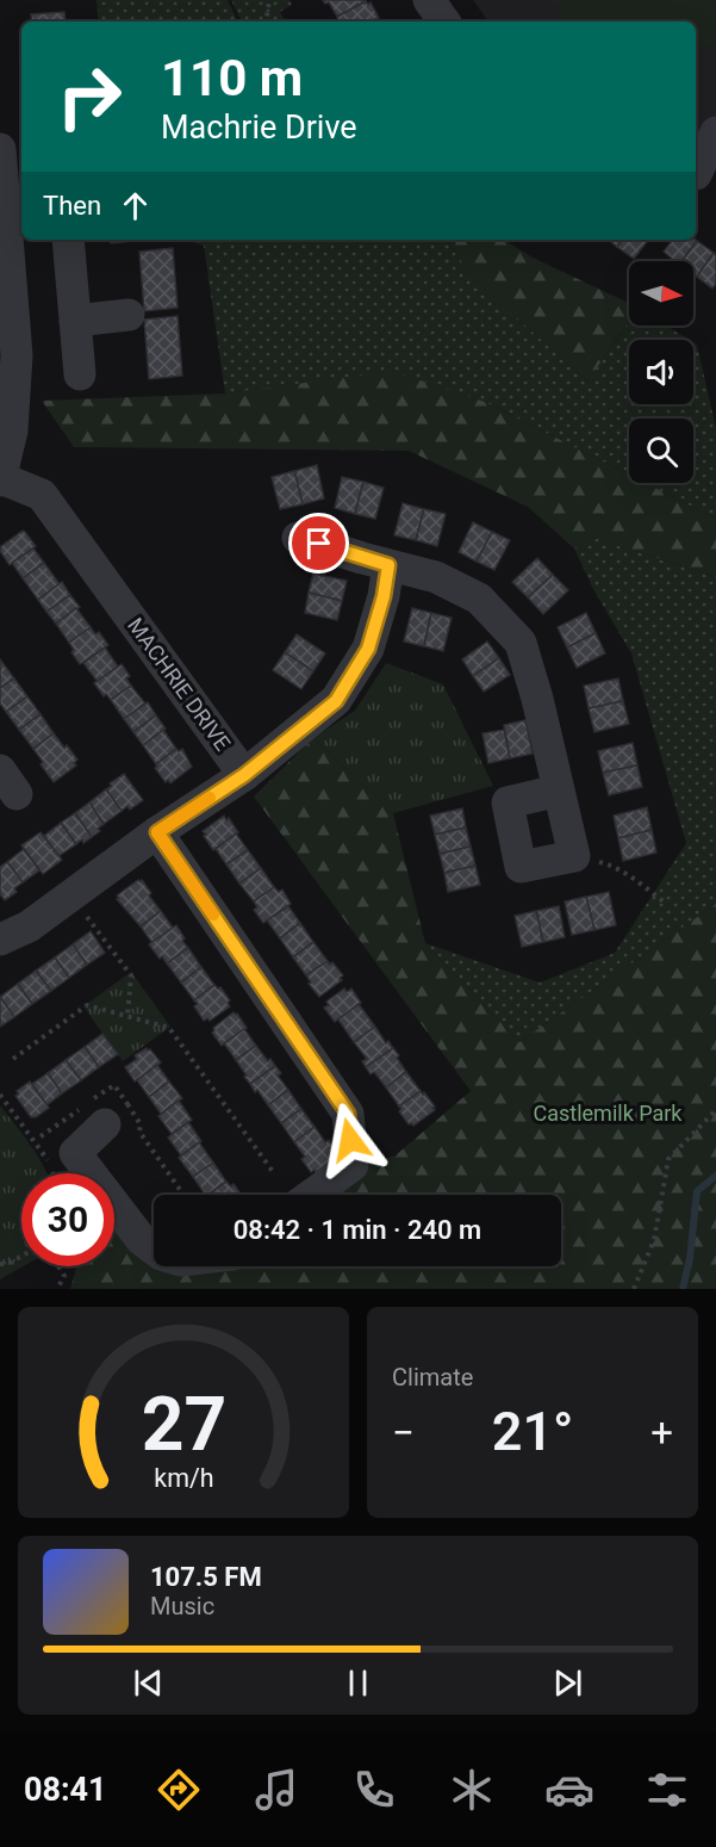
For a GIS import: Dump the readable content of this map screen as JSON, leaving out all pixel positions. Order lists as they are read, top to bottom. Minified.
{"streets":{"street":["MACHRIE DRIVE"]},"parks":["Castlemilk Park"],"north":"right","page":{"turn":["110 m","Machrie Drive"],"then":"Then","limit":"30","trip":"08:42 · 1 min · 240 m","tile":"Climate","heat":["−","21°","+"],"song":["107.5 FM","Music"],"tabs":"08:41","gauge":["27","km/h"]}}
